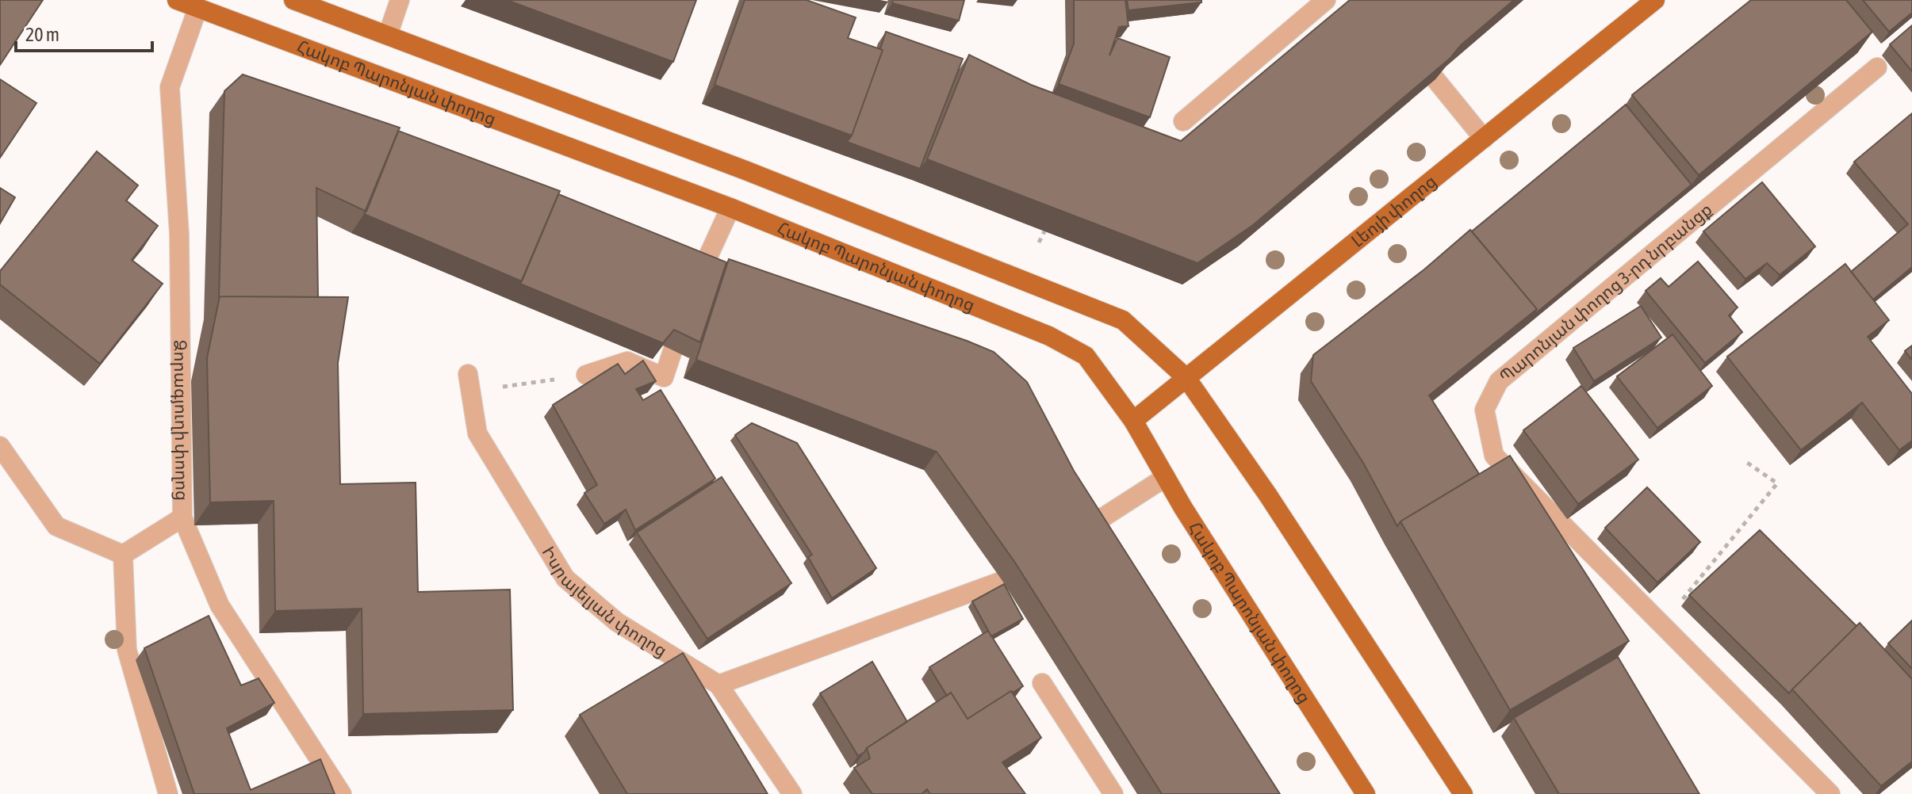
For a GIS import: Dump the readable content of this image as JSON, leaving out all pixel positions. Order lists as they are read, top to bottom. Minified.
{"streets":{"main road":["Հակոբ Պարոնյան փողոց","Լեոյի փողոց"],"street":["Պարոնյան փողոց 3-րդ նրբանցք","Ձորագյուղի փողոց","Իսրայելյան փողոց"]},"crossings":[["Հակոբ Պարոնյան փողոց","Լեոյի փողոց"],["Հակոբ Պարոնյան փողոց","Ձորագյուղի փողոց"]],"scale_bar":"20 m"}
